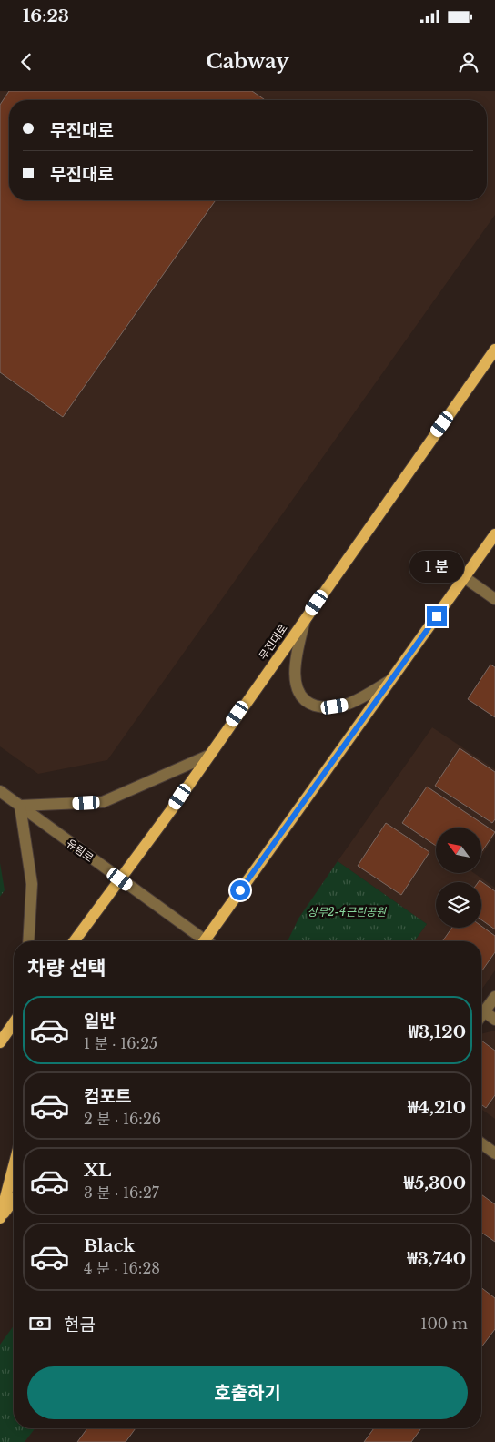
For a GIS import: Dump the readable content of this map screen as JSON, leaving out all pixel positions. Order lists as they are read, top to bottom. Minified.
{"streets":{"main road":["무진대로"],"street":["유림로"]},"crossings":[["무진대로","유림로"]],"parks":["상무2-4근린공원"],"north":"top left","page":{"status":"16:23","header":"Cabway","banner":["무진대로","무진대로"],"bubble":"1 분","heading":"차량 선택","list":[{"name":"일반","note":"1 분 · 16:25","value":"₩3,120"},{"name":"컴포트","note":"2 분 · 16:26","value":"₩4,210"},{"name":"XL","note":"3 분 · 16:27","value":"₩5,300"},{"name":"Black","note":"4 분 · 16:28","value":"₩3,740"}],"pay":["현금","100 m"],"buttons":"호출하기"}}
